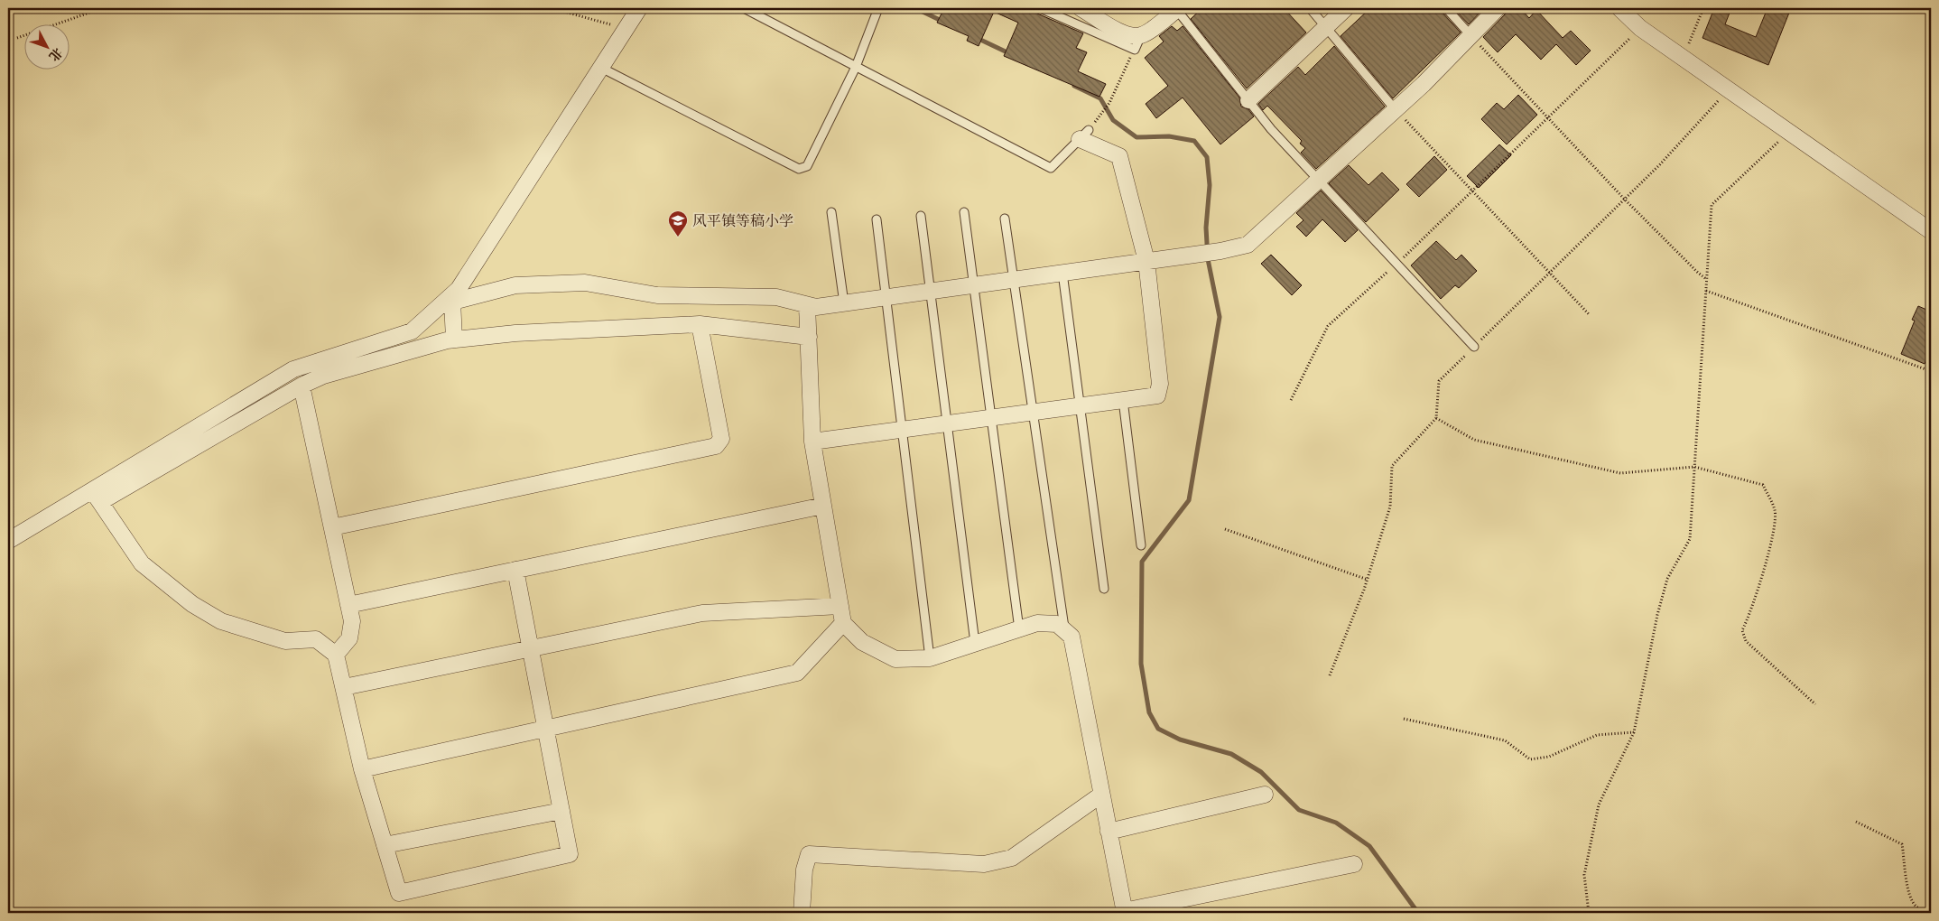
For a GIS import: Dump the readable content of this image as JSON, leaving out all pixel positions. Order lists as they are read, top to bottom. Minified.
{"places":{"school or university":["风平镇等稿小学"]},"north":"bottom right"}
